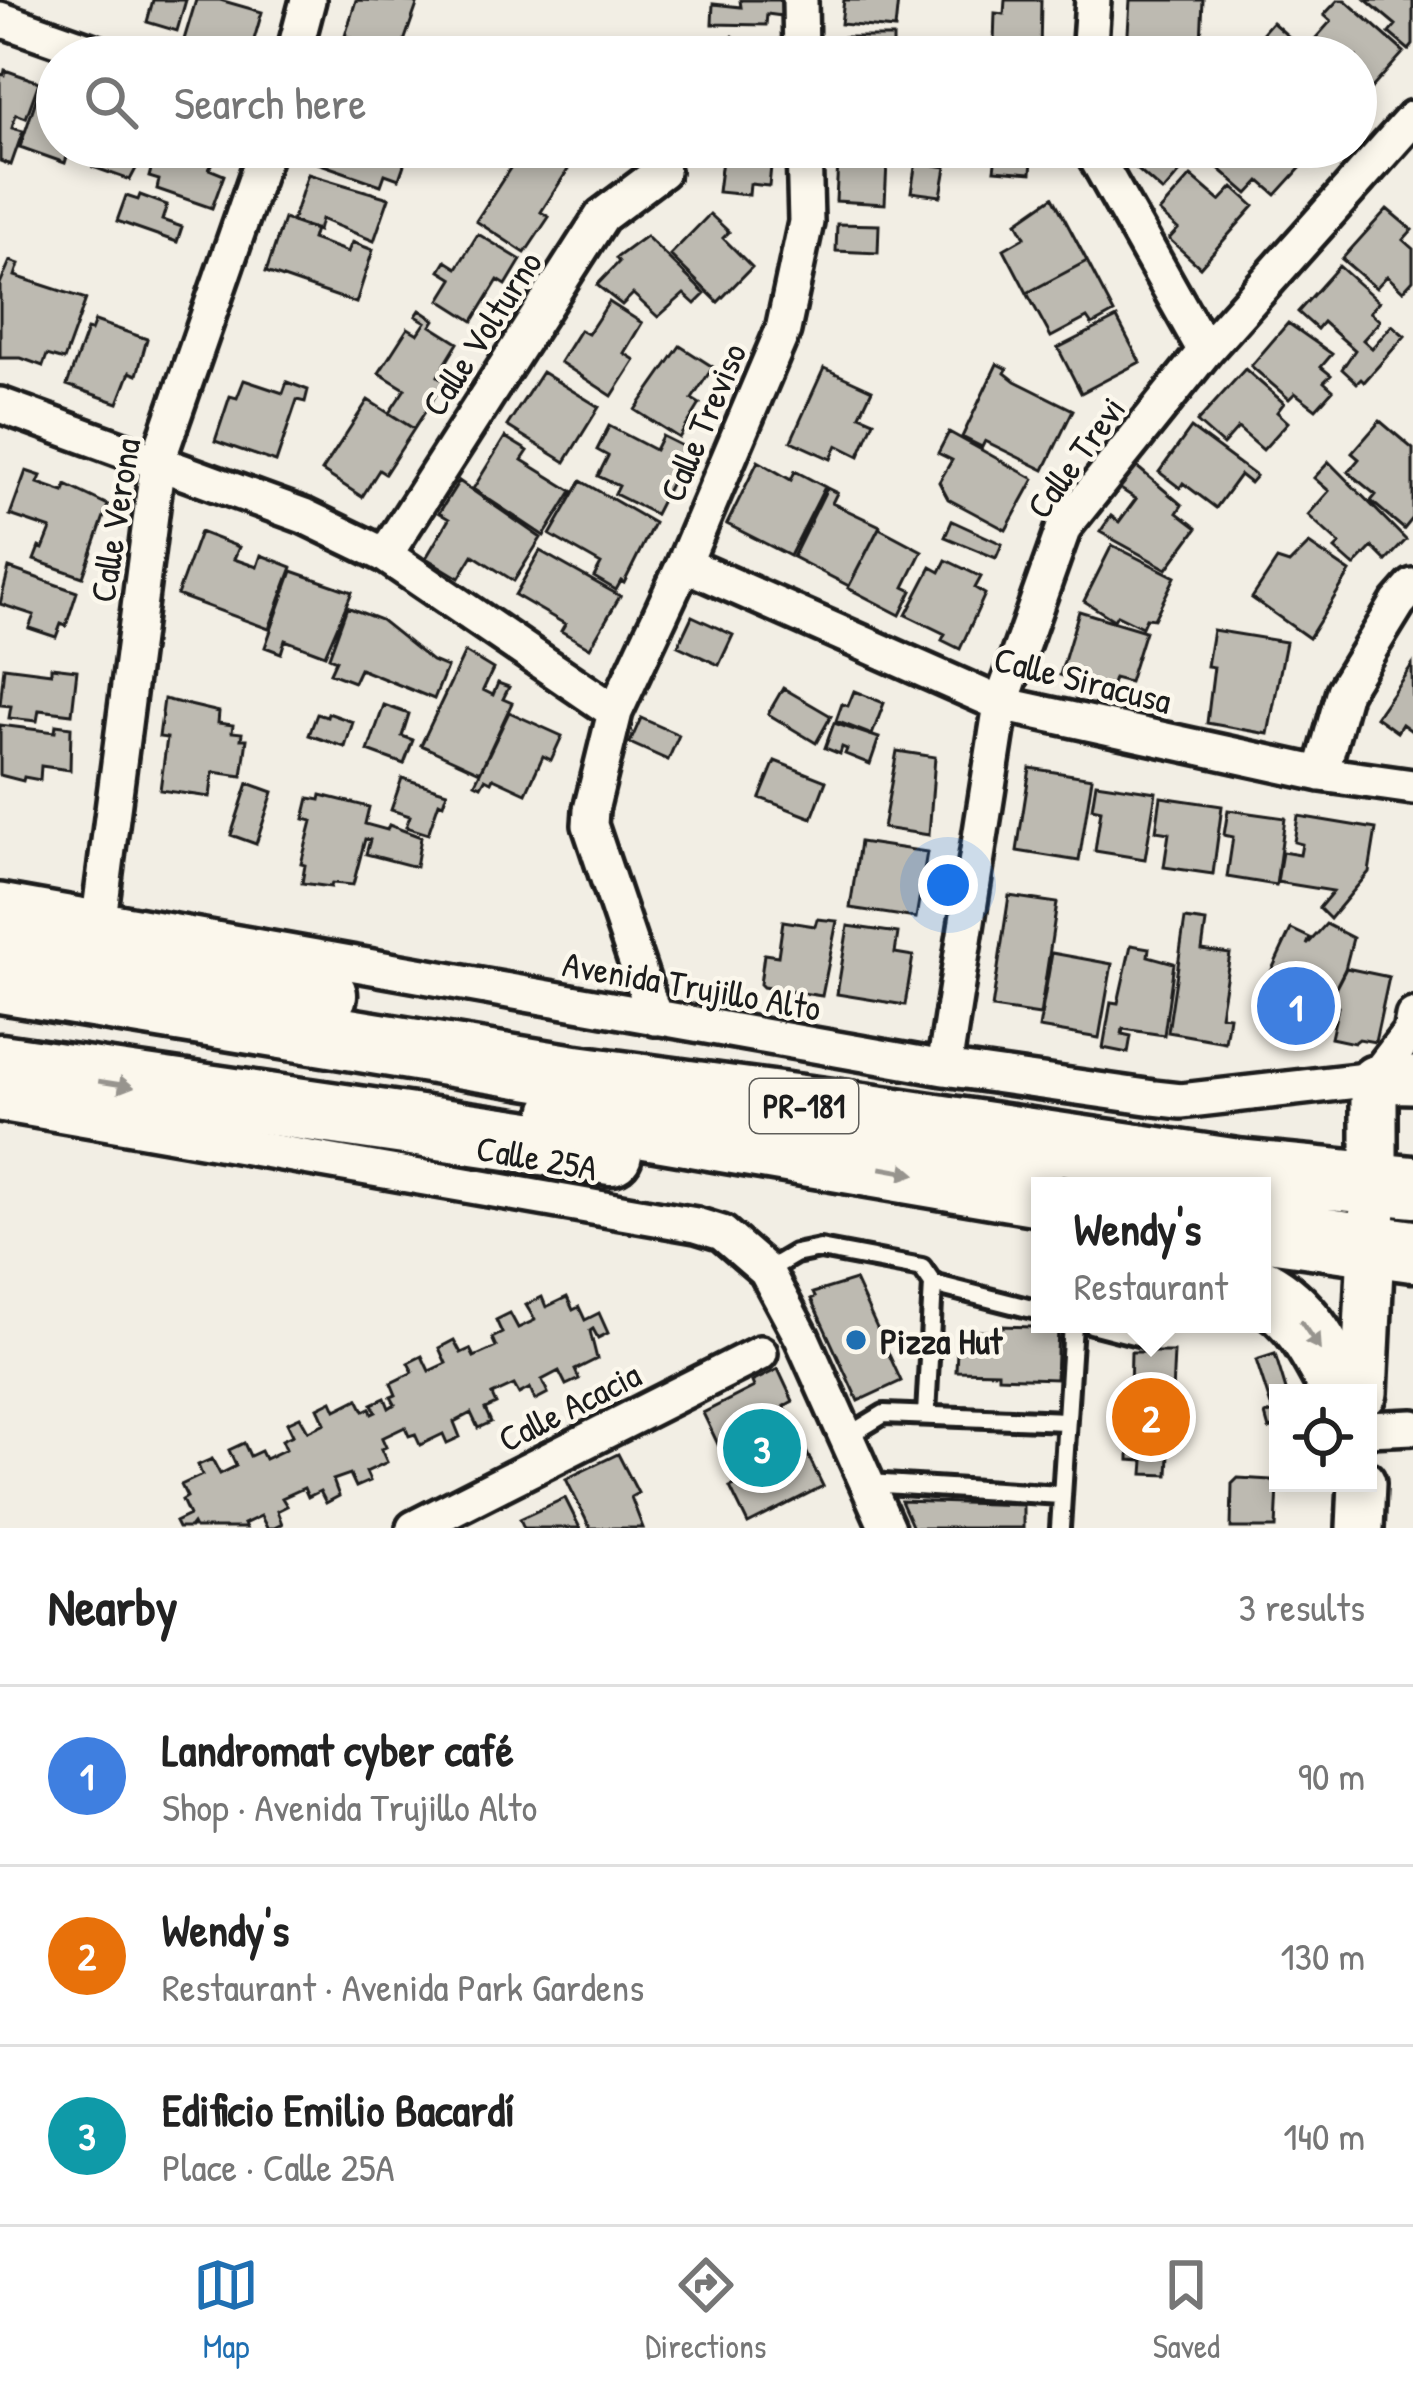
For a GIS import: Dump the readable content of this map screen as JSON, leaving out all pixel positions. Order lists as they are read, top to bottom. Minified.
{"streets":{"highway":["PR-181"],"street":["Calle Volturno","Calle Treviso","Calle Trevi","Calle Verona","Calle Siracusa","Avenida Trujillo Alto","Calle 25A","Calle Acacia"]},"crossings":[["Calle Treviso","Calle Siracusa"],["Calle Treviso","Avenida Trujillo Alto"],["Calle Trevi","Calle Siracusa"],["Calle Trevi","Avenida Trujillo Alto"],["Calle Verona","Avenida Trujillo Alto"]],"places":["Pizza Hut"],"page":{"search":"Search here","pins":["1","2","3"],"popup":["Wendy's","Restaurant"],"heading":["Nearby","3 results"],"list":[{"mark":"1","name":"Landromat cyber café","note":"Shop · Avenida Trujillo Alto","value":"90 m"},{"mark":"2","name":"Wendy's","note":"Restaurant · Avenida Park Gardens","value":"130 m"},{"mark":"3","name":"Edificio Emilio Bacardí","note":"Place · Calle 25A","value":"140 m"}],"nav":["Map","Directions","Saved"]}}
